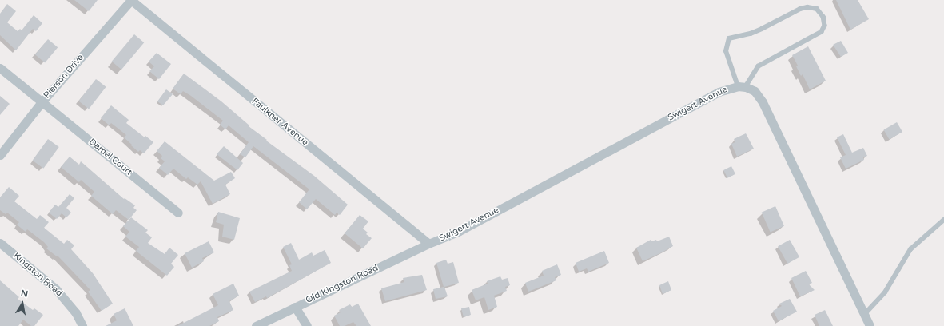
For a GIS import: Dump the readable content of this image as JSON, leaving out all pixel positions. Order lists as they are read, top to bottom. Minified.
{"streets":{"street":["Pierson Drive","Swigert Avenue","Faulkner Avenue","Damel Court","Kingston Road","Old Kingston Road"]},"crossings":[["Pierson Drive","Faulkner Avenue"],["Pierson Drive","Damel Court"],["Swigert Avenue","Faulkner Avenue"],["Swigert Avenue","Old Kingston Road"],["Faulkner Avenue","Old Kingston Road"]],"north":"top"}
